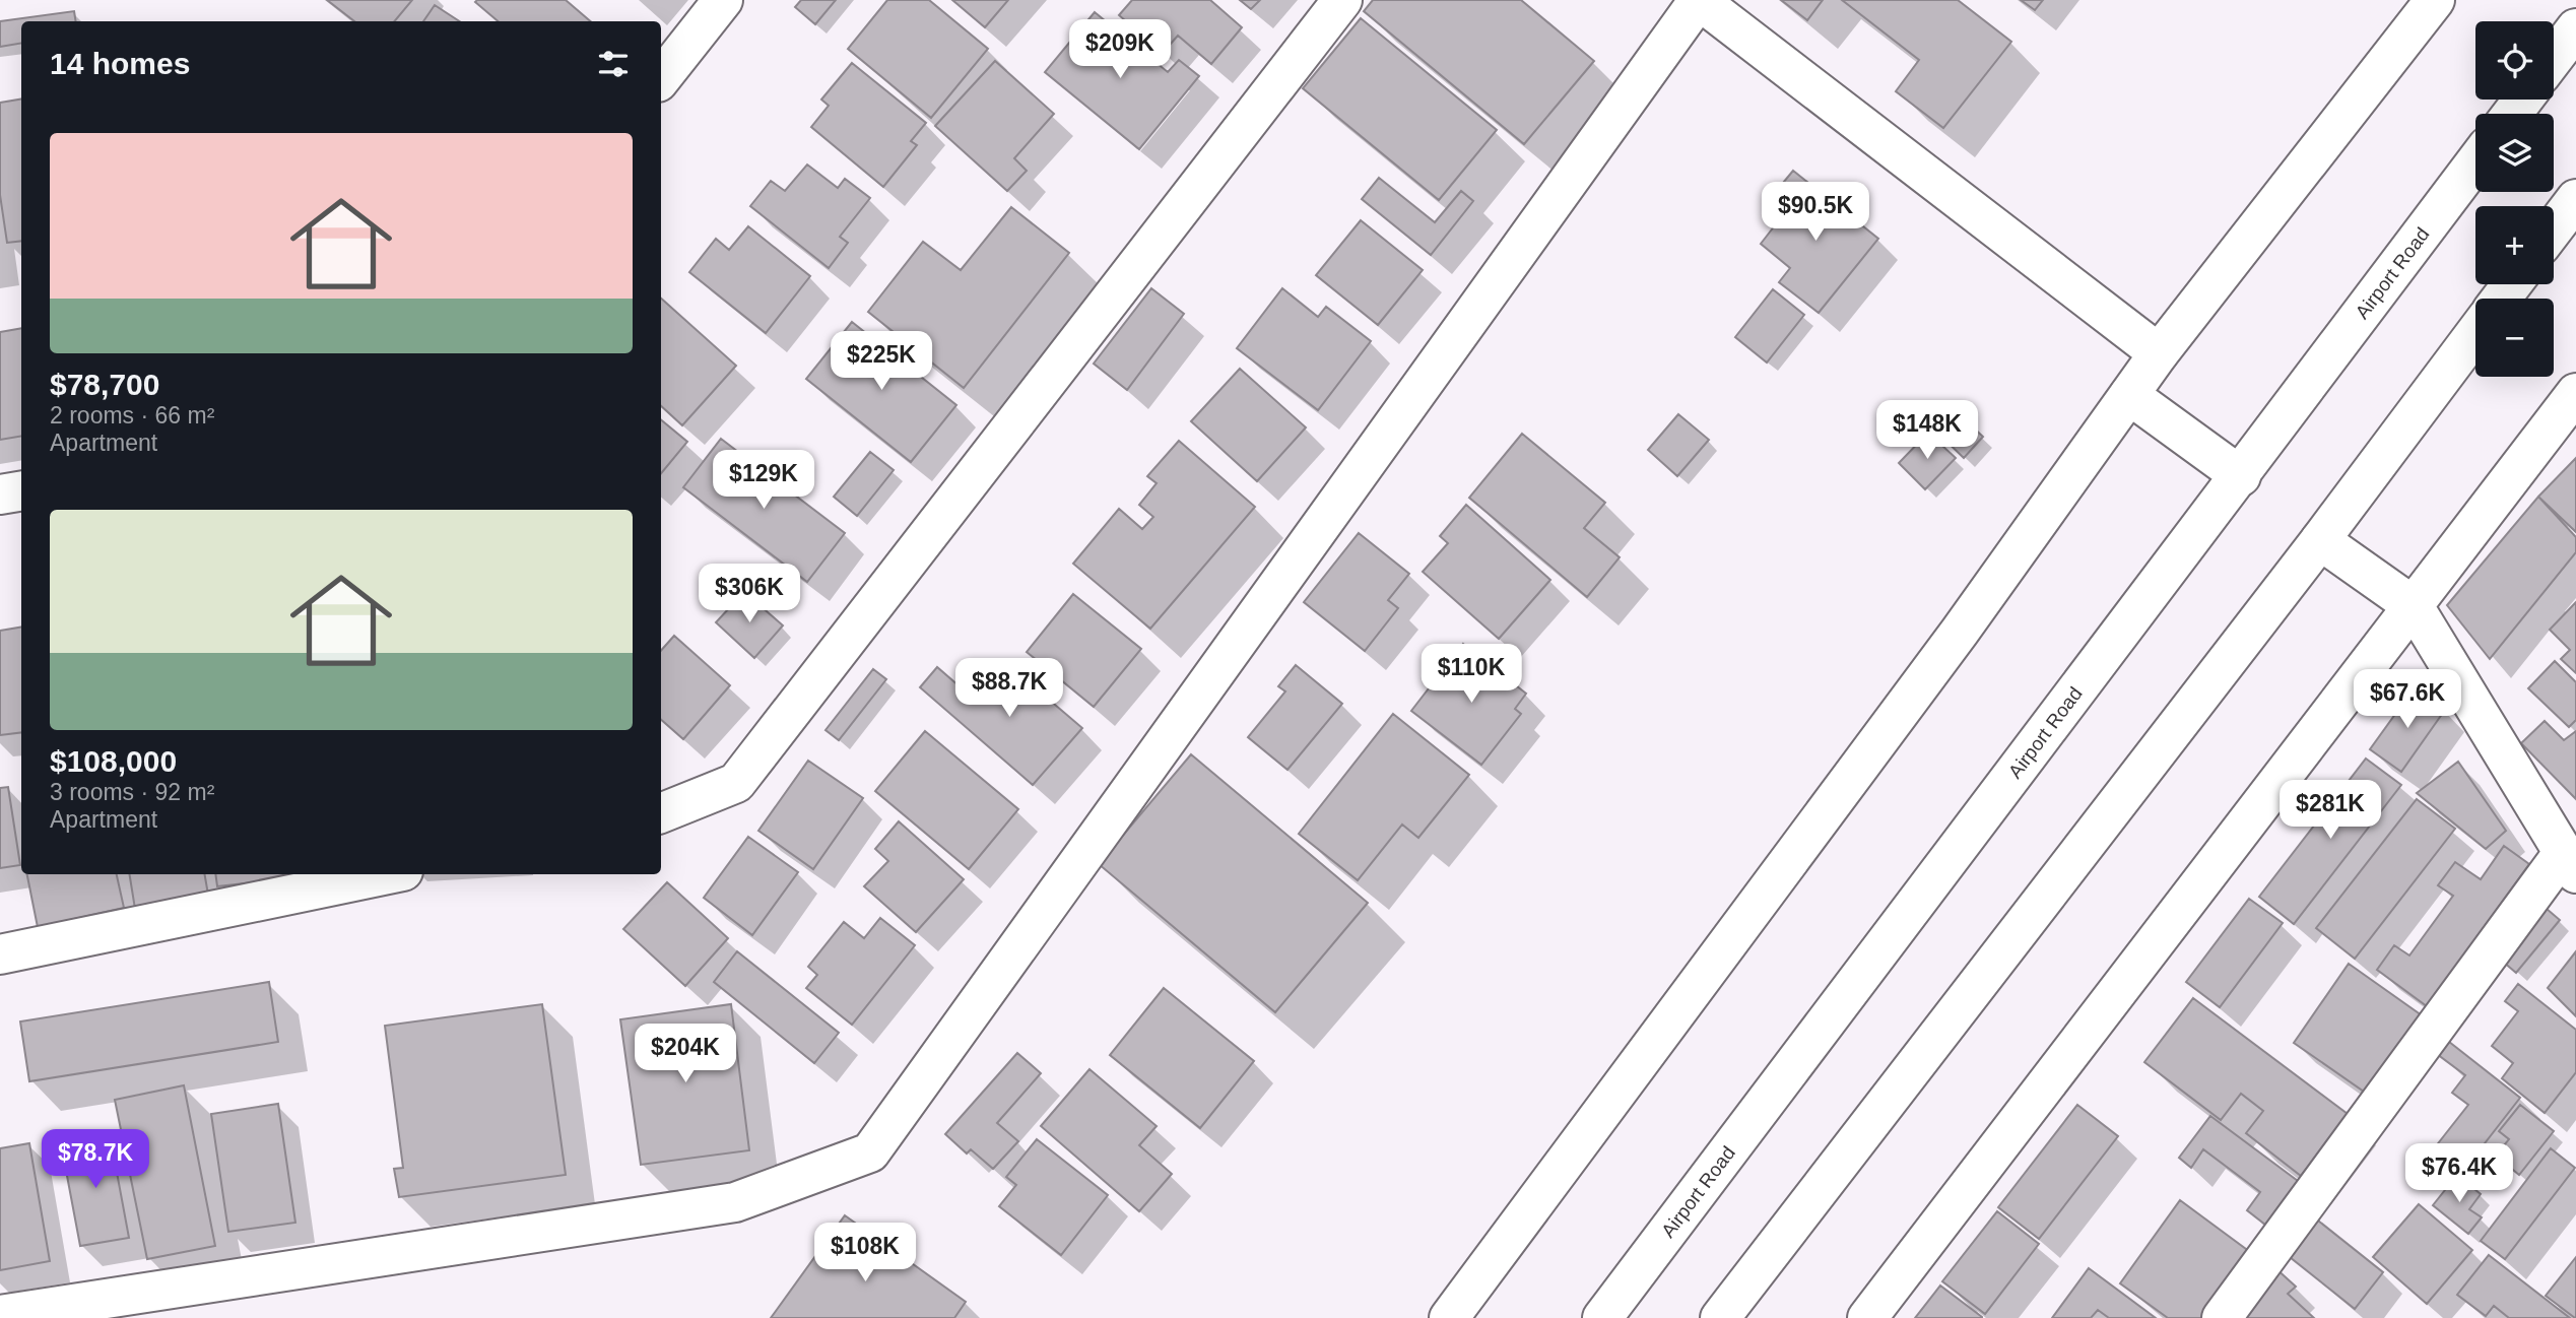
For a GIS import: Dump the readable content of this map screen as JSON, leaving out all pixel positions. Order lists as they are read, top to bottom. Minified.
{"streets":{"street":["Airport Road"]},"page":{"price":["$209K","$90.5K","$225K","$148K","$129K","$306K","$110K","$88.7K","$67.6K","$281K","$204K","$78.7K","$76.4K","$108K"],"map_buttons":["+","−"],"heading":"14 homes","list":[{"name":"$78,700","note":"2 rooms · 66 m² · Apartment"},{"name":"$108,000","note":"3 rooms · 92 m² · Apartment"}]}}
